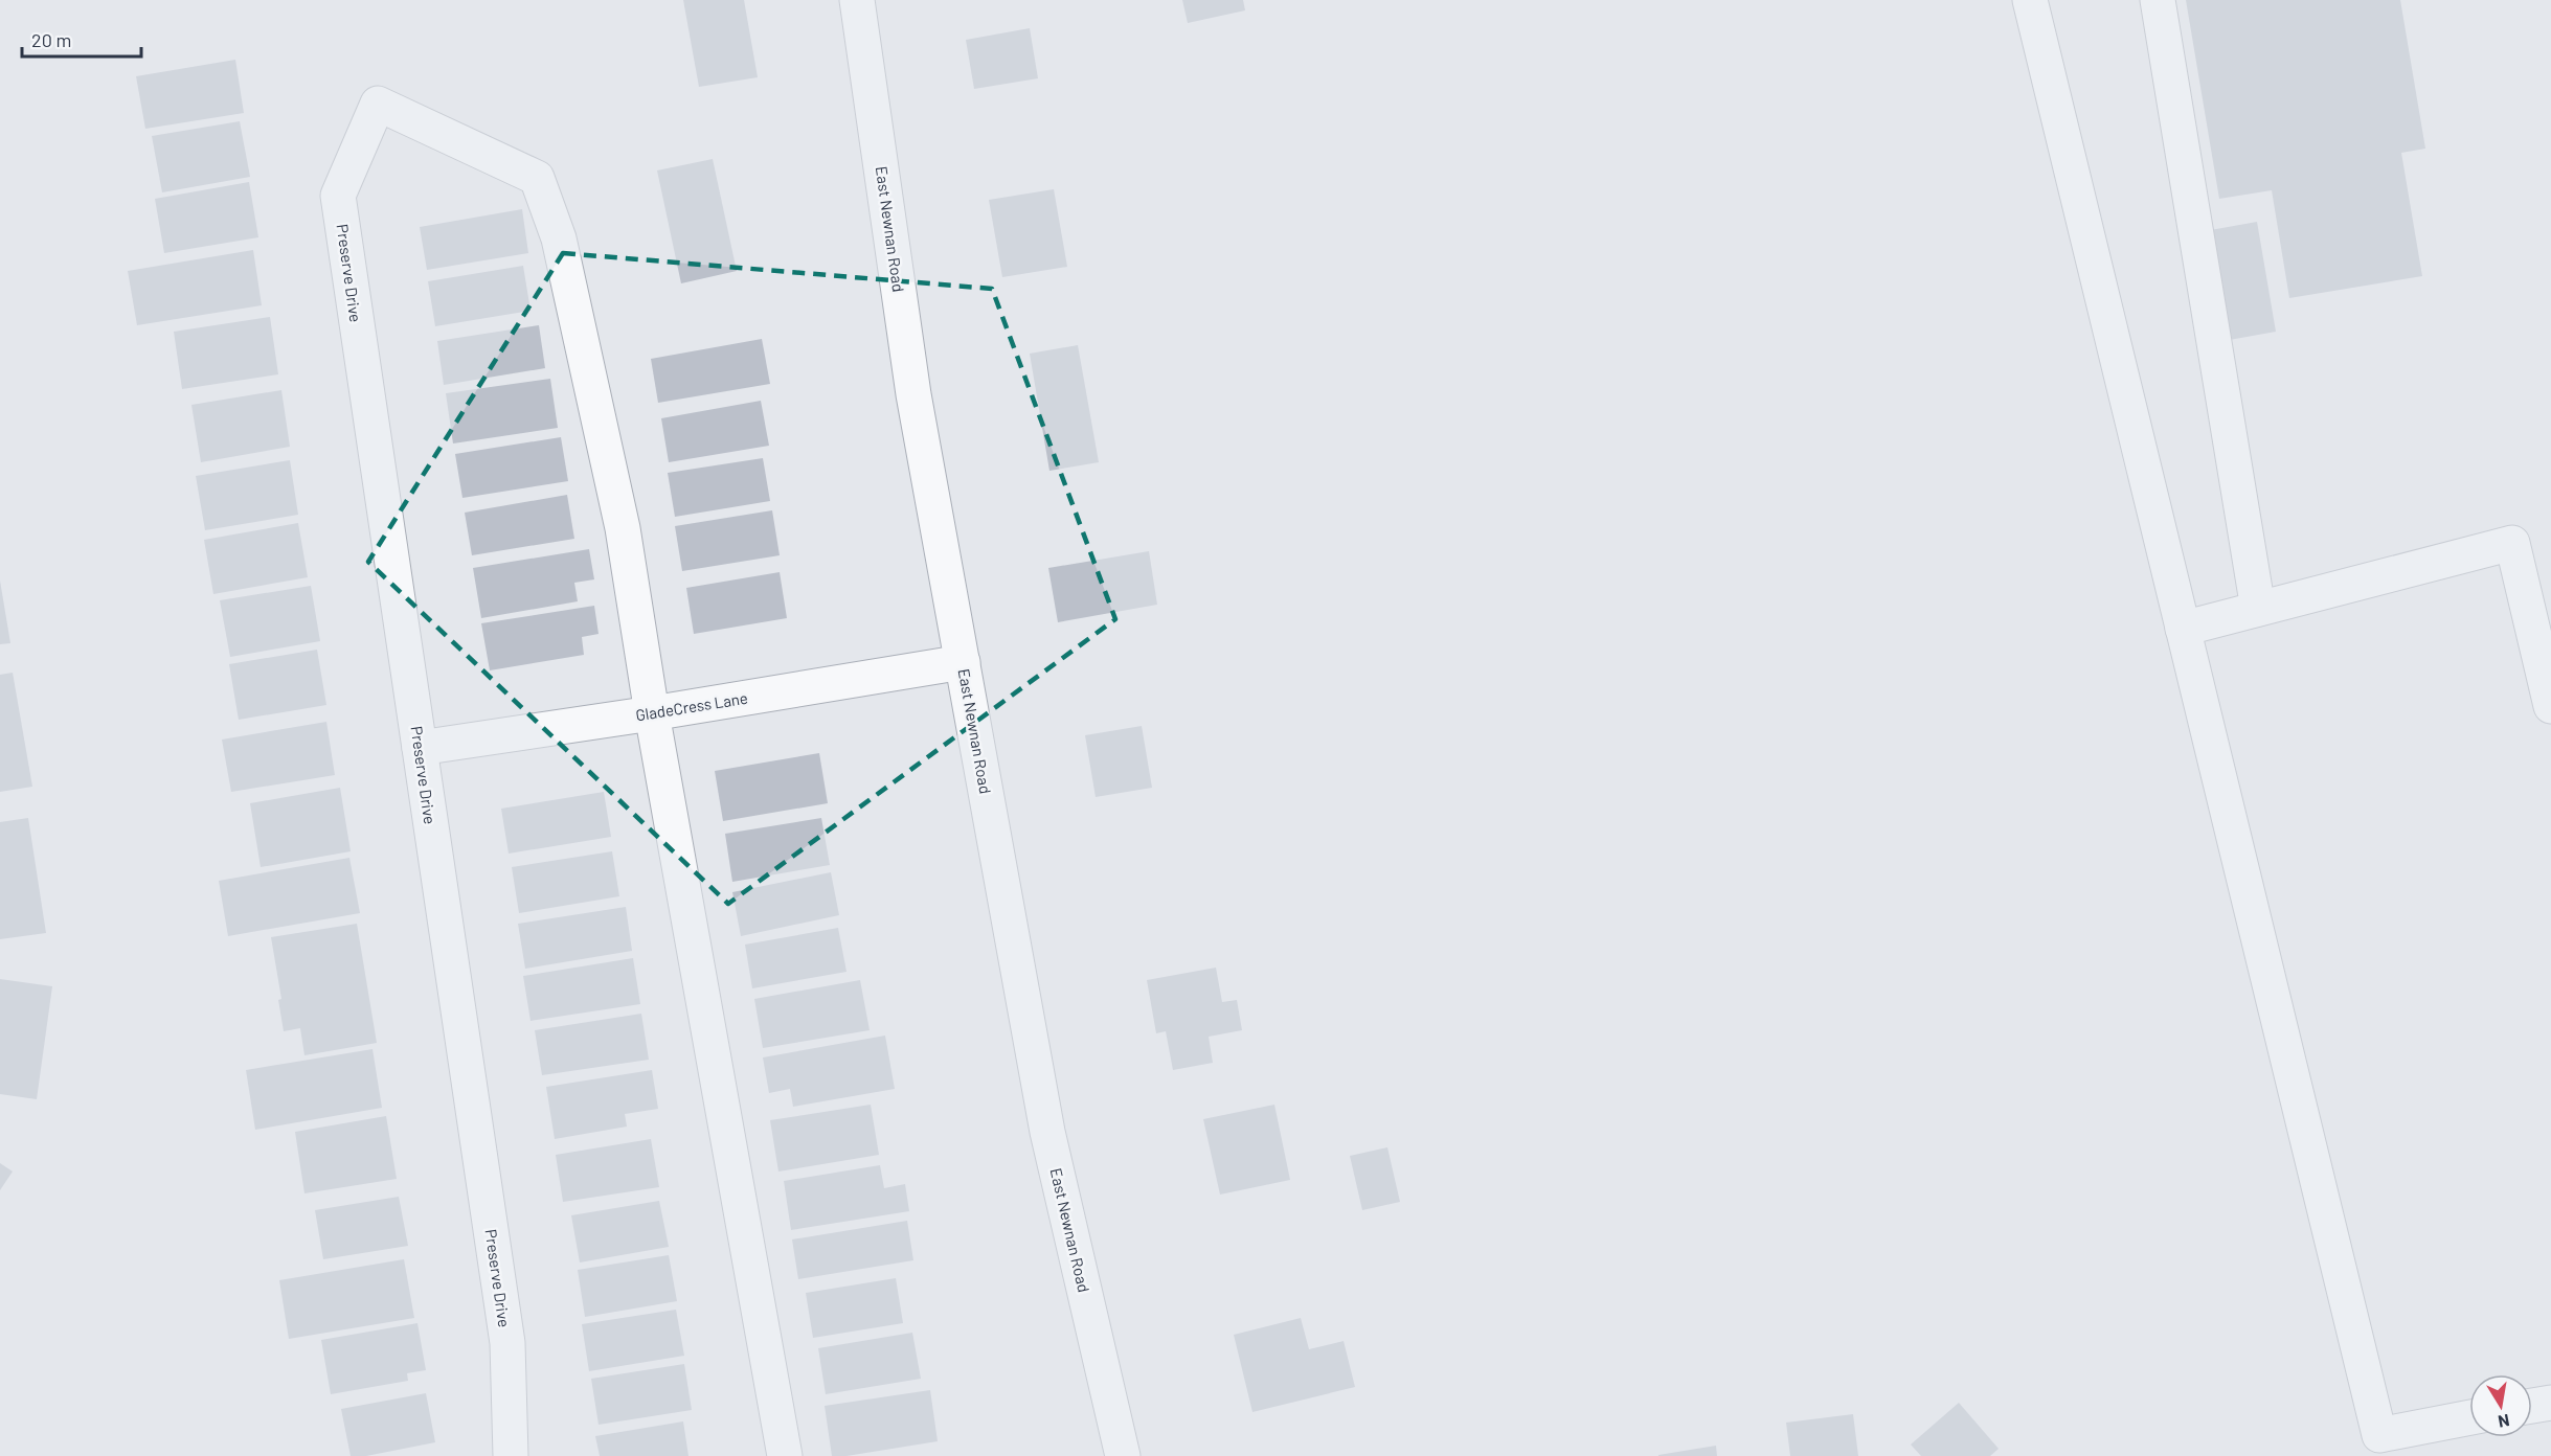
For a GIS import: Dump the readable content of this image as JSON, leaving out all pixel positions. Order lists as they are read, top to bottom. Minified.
{"streets":{"street":["East Newnan Road","Preserve Drive","GladeCress Lane"]},"crossings":[["East Newnan Road","GladeCress Lane"],["Preserve Drive","GladeCress Lane"]],"scale_bar":"20 m","north":"bottom"}
